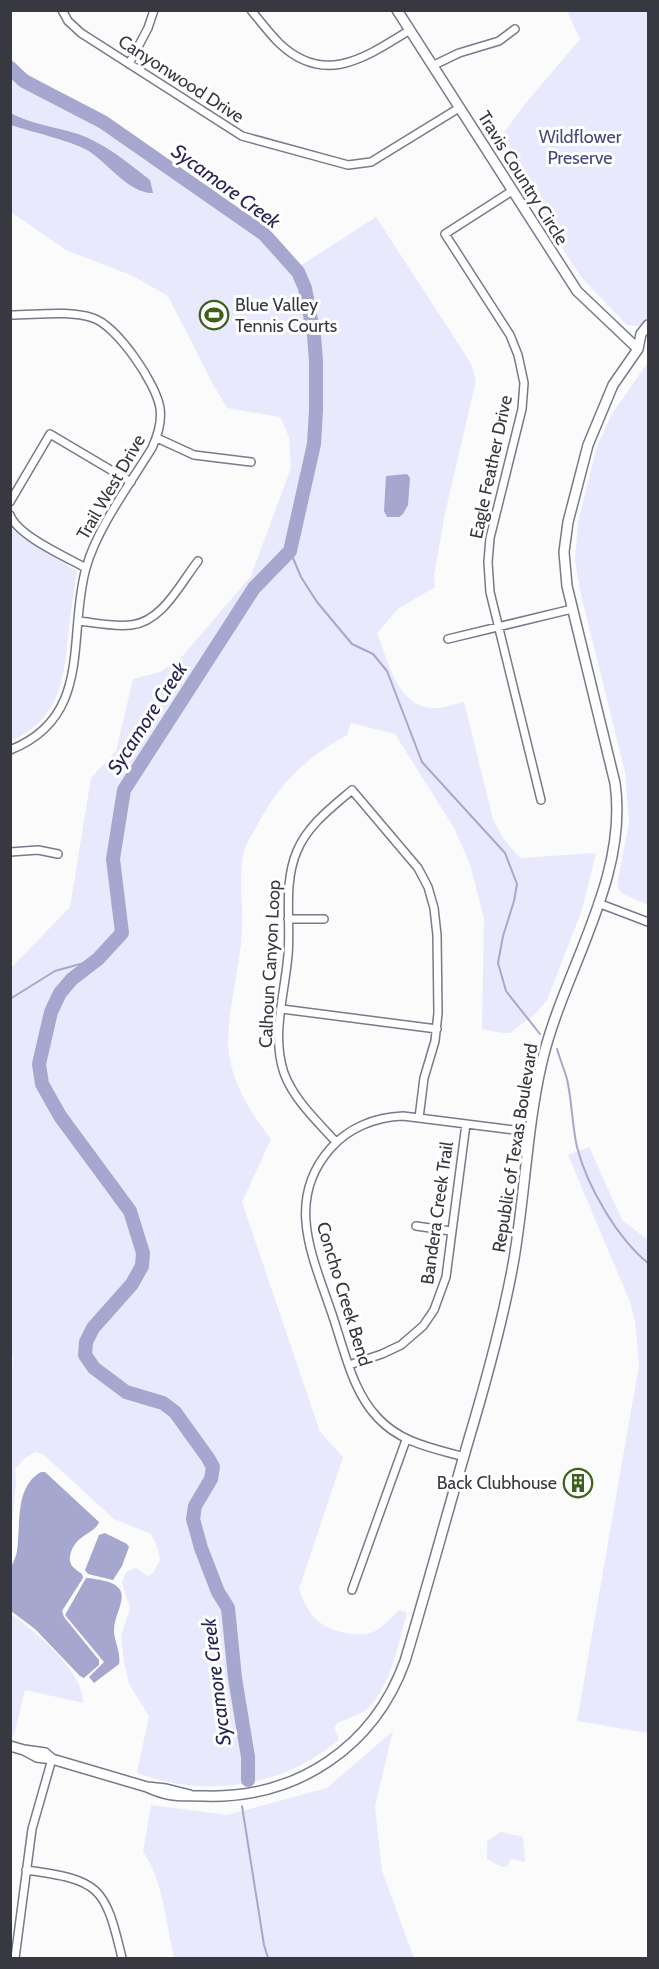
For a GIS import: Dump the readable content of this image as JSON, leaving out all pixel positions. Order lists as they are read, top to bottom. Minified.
{"streets":{"street":["Canyonwood Drive","Travis Country Circle","Eagle Feather Drive","Trail West Drive","Calhoun Canyon Loop","Republic of Texas Boulevard","Bandera Creek Trail","Concho Creek Bend"]},"crossings":[["Canyonwood Drive","Travis Country Circle"],["Travis Country Circle","Eagle Feather Drive"],["Travis Country Circle","Republic of Texas Boulevard"],["Calhoun Canyon Loop","Concho Creek Bend"],["Republic of Texas Boulevard","Concho Creek Bend"],["Bandera Creek Trail","Concho Creek Bend"]],"water":["Sycamore Creek"],"parks":["Wildflower Preserve"],"places":{"sports":["Blue Valley Tennis Courts"],"building":["Back Clubhouse"]}}
